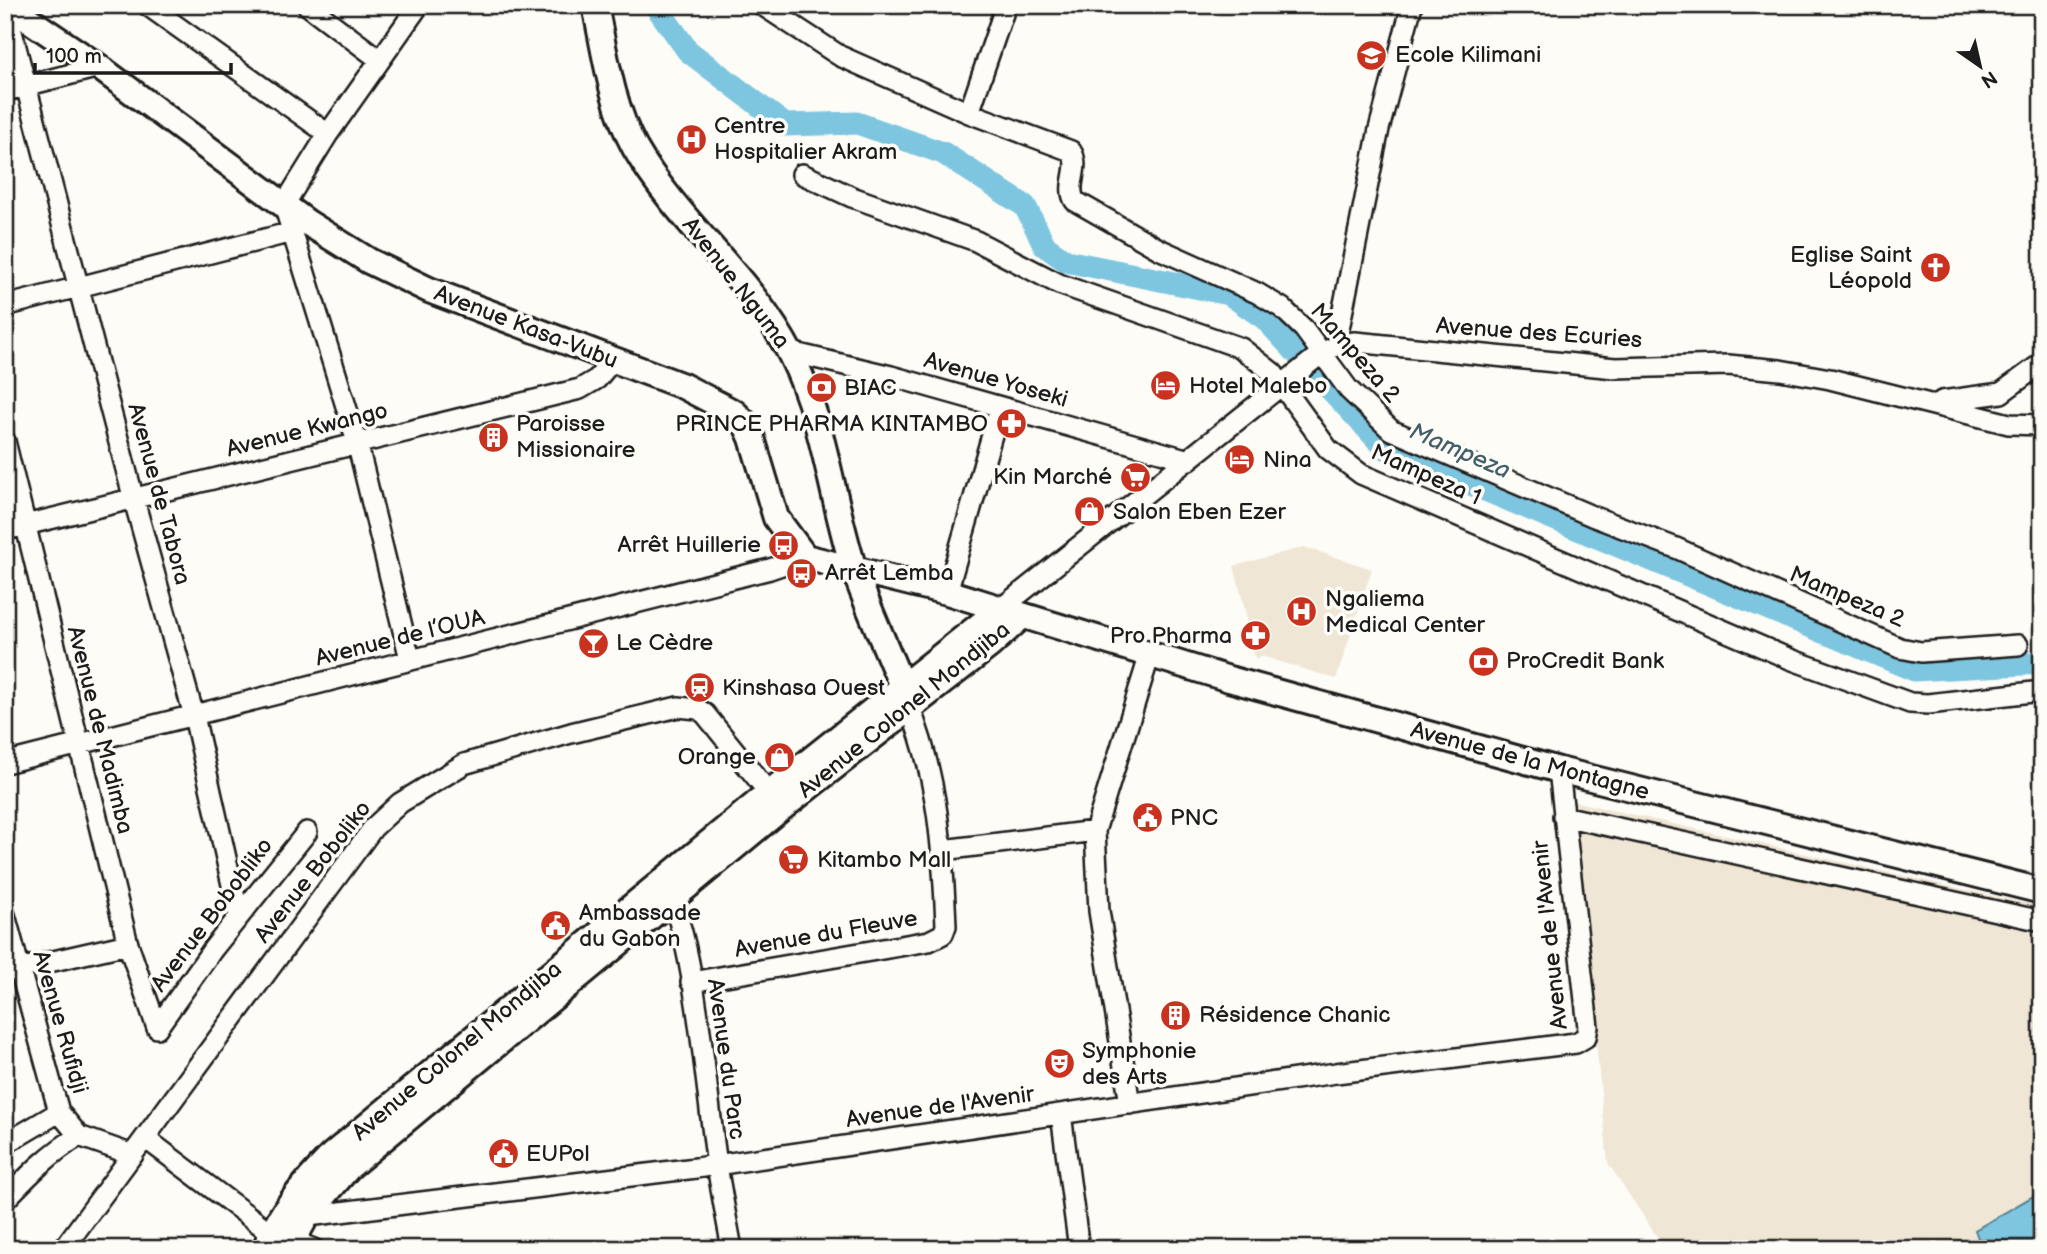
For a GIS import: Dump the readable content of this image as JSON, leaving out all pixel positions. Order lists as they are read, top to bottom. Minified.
{"streets":{"main road":["Avenue Nguma","Avenue Kasa-Vubu","Avenue Colonel Mondjiba","Avenue de la Montagne"],"street":["Avenue des Ecuries","Mampeza 2","Avenue Yoseki","Avenue Kwango","Mampeza 1","Avenue de Tabora","Avenue de l’OUA","Avenue de Madimba","Avenue Boboliko","Avenue Bobobliko","Avenue du Fleuve","Avenue de l'Avenir","Avenue Rufidji","Avenue du Parc"]},"crossings":[["Avenue Nguma","Avenue Yoseki"],["Avenue Nguma","Avenue Colonel Mondjiba"],["Avenue Nguma","Avenue du Fleuve"],["Avenue Kasa-Vubu","Avenue Kwango"],["Avenue Kasa-Vubu","Avenue de Tabora"],["Avenue Kasa-Vubu","Avenue de l’OUA"],["Avenue des Ecuries","Mampeza 2"],["Avenue des Ecuries","Avenue Yoseki"],["Avenue des Ecuries","Mampeza 1"],["Avenue des Ecuries","Avenue Colonel Mondjiba"],["Avenue des Ecuries","Avenue de la Montagne"],["Avenue Kwango","Avenue de Tabora"],["Avenue Kwango","Avenue de Madimba"],["Avenue de Tabora","Avenue de l’OUA"],["Avenue de Tabora","Avenue Bobobliko"],["Avenue de l’OUA","Avenue de Madimba"],["Avenue Colonel Mondjiba","Avenue de la Montagne"],["Avenue Colonel Mondjiba","Avenue Boboliko"],["Avenue Colonel Mondjiba","Avenue du Fleuve"],["Avenue Colonel Mondjiba","Avenue de l'Avenir"],["Avenue Colonel Mondjiba","Avenue du Parc"],["Avenue de Madimba","Avenue Bobobliko"],["Avenue de la Montagne","Avenue de l'Avenir"],["Avenue du Fleuve","Avenue du Parc"],["Avenue de l'Avenir","Avenue du Parc"]],"water":["Mampeza"],"places":{"school or university":["Ecole Kilimani"],"hospital":["Centre Hospitalier Akram","Ngaliema Medical Center"],"church":["Eglise Saint Léopold"],"hotel":["Hotel Malebo","Nina"],"bank":["BIAC","ProCredit Bank"],"pharmacy":["PRINCE PHARMA KINTAMBO","Pro Pharma"],"building":["Paroisse Missionaire","Résidence Chanic"],"supermarket":["Kin Marché","Kitambo Mall"],"shop":["Salon Eben Ezer","Orange"],"bus stop":["Arrêt Huillerie","Arrêt Lemba"],"bar":["Le Cèdre"],"station":["Kinshasa Ouest"],"public building":["PNC","Ambassade du Gabon","EUPol"],"theatre":["Symphonie des Arts"]},"scale_bar":"100 m","north":"bottom right"}
